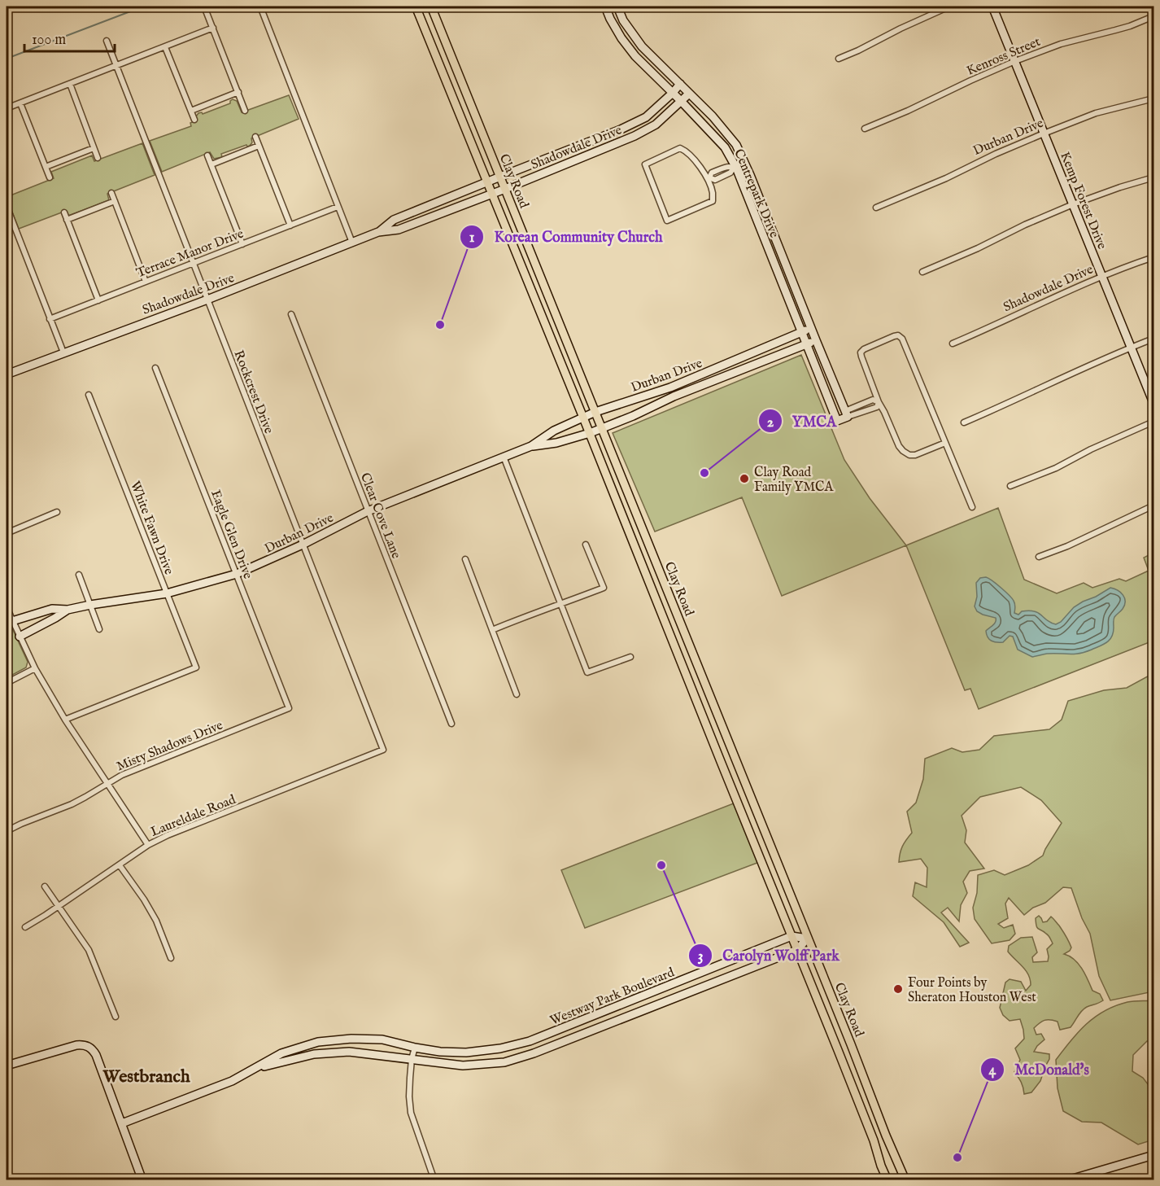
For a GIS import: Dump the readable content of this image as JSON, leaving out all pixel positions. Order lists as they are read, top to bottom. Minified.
{"streets":{"main road":["Clay Road"],"street":["Kenross Street","Durban Drive","Shadowdale Drive","Centrepark Drive","Kemp Forest Drive","Terrace Manor Drive","Rockcrest Drive","Clear Cove Lane","White Fawn Drive","Eagle Glen Drive","Misty Shadows Drive","Laureldale Road","Westway Park Boulevard"]},"crossings":[["Kenross Street","Kemp Forest Drive"],["Durban Drive","Clay Road"],["Durban Drive","Centrepark Drive"],["Durban Drive","Kemp Forest Drive"],["Durban Drive","Rockcrest Drive"],["Durban Drive","Clear Cove Lane"],["Durban Drive","White Fawn Drive"],["Durban Drive","Eagle Glen Drive"],["Shadowdale Drive","Clay Road"],["Shadowdale Drive","Centrepark Drive"],["Shadowdale Drive","Kemp Forest Drive"],["Shadowdale Drive","Rockcrest Drive"],["Clay Road","Westway Park Boulevard"],["Terrace Manor Drive","Rockcrest Drive"],["Rockcrest Drive","Laureldale Road"],["Eagle Glen Drive","Misty Shadows Drive"]],"districts":["Westbranch"],"places":["Korean Community Church","YMCA","Clay Road Family YMCA","Carolyn Wolff Park","Four Points by Sheraton Houston West","McDonald's"],"scale_bar":"100 m"}
